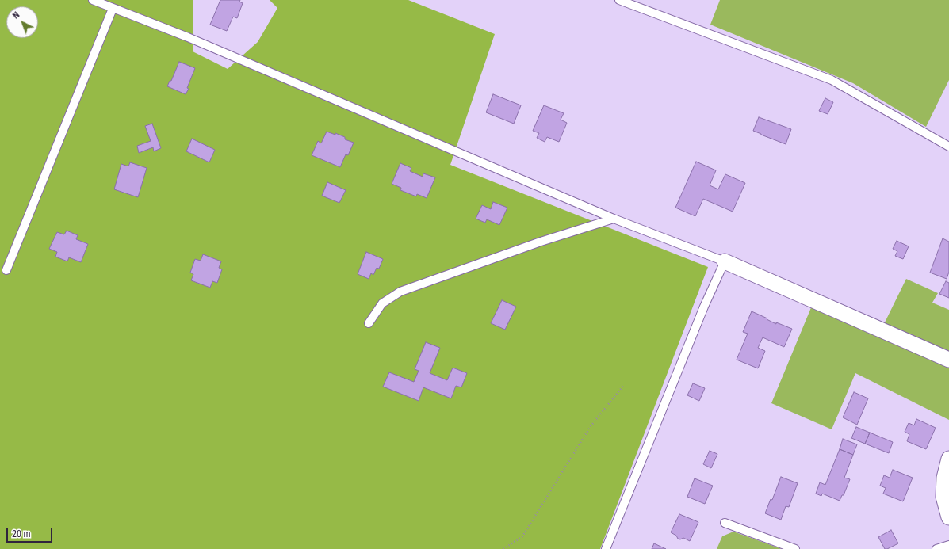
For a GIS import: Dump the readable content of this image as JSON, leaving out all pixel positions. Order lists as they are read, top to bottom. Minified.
{"scale_bar":"20 m","north":"top left"}
